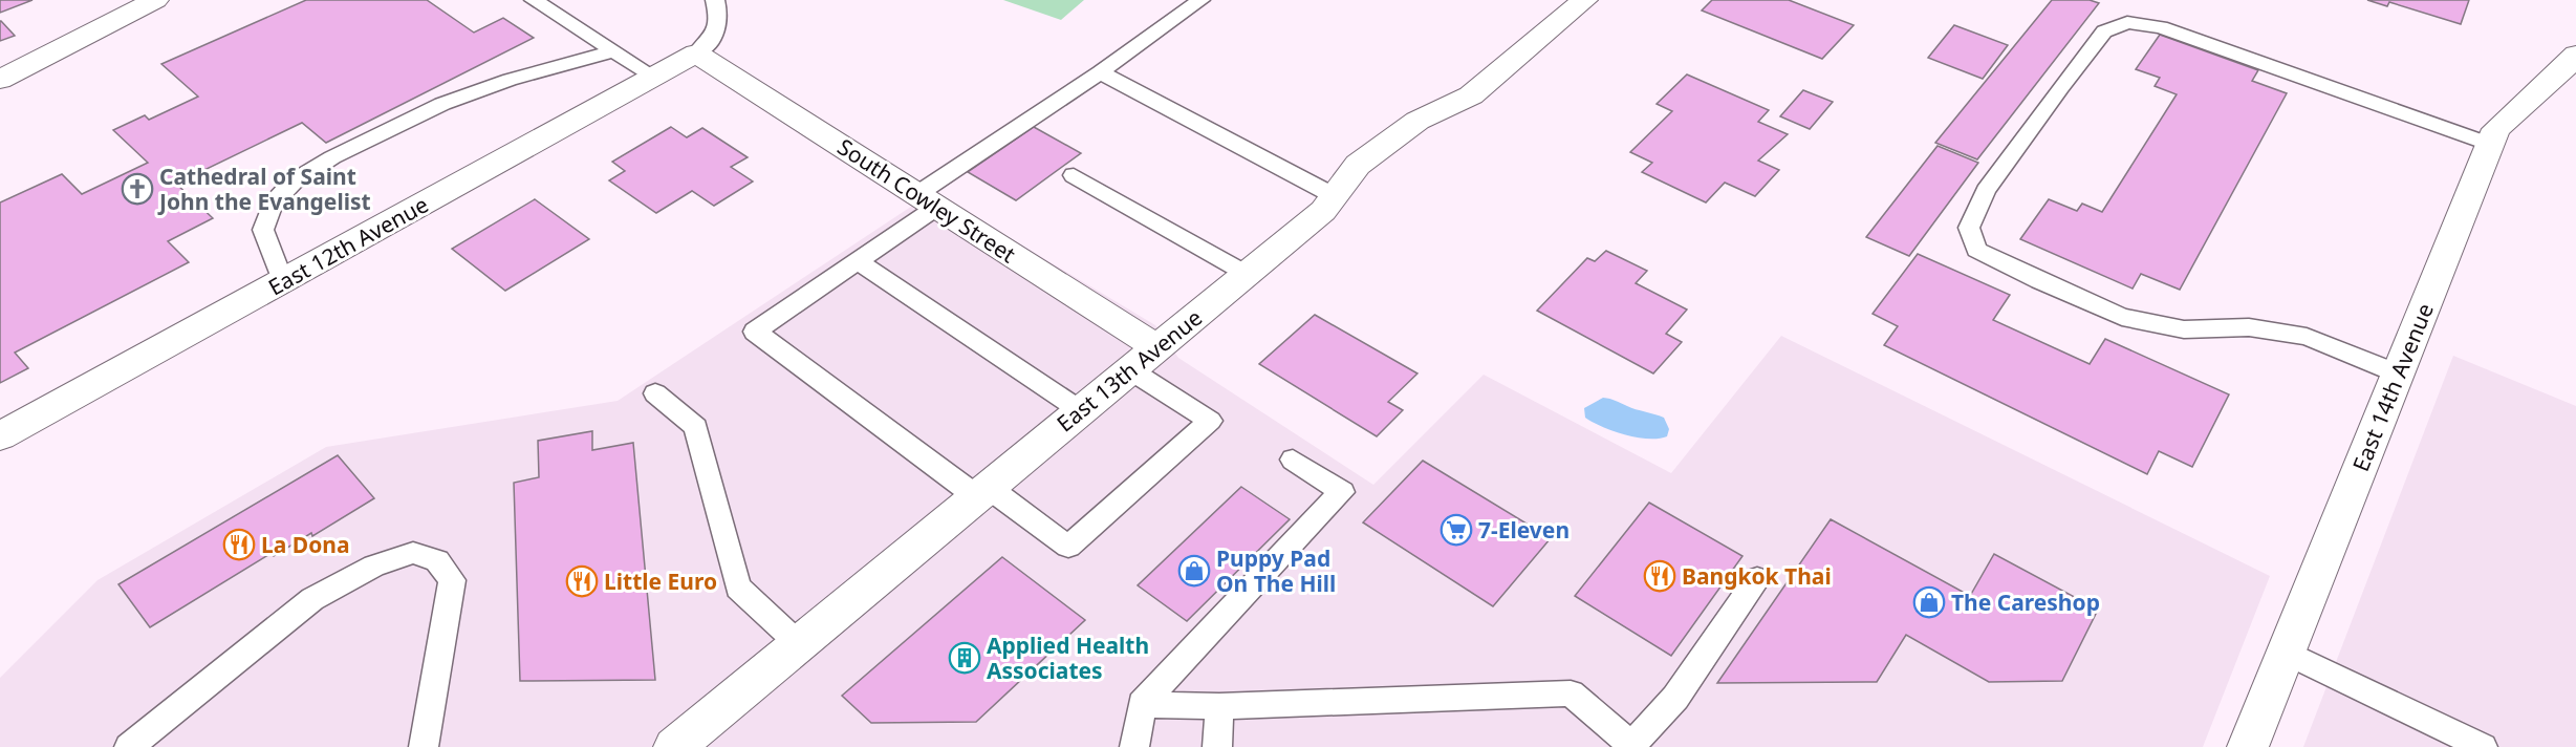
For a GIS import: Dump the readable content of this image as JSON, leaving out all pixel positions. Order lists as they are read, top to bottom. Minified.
{"streets":{"street":["South Cowley Street","East 12th Avenue","East 13th Avenue","East 14th Avenue"]},"crossings":[["South Cowley Street","East 12th Avenue"],["South Cowley Street","East 13th Avenue"]],"places":{"church":["Cathedral of Saint John the Evangelist"],"supermarket":["7-Eleven"],"restaurant":["La Dona","Bangkok Thai","Little Euro"],"shop":["Puppy Pad On The Hill","The Careshop"],"building":["Applied Health Associates"]}}
